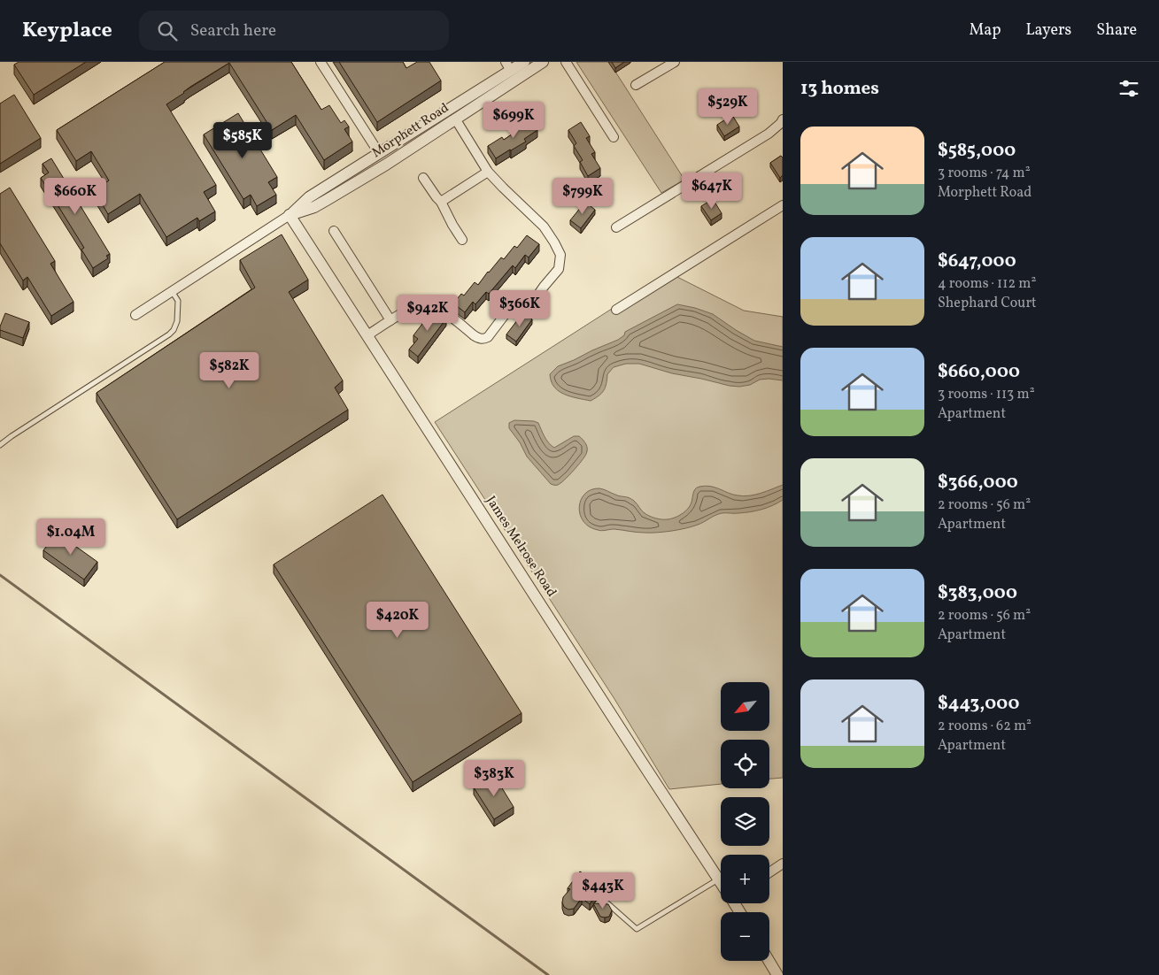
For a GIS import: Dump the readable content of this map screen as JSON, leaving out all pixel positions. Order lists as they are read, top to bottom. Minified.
{"streets":{"street":["Morphett Road","James Melrose Road"]},"crossings":[["Morphett Road","James Melrose Road"]],"north":"bottom left","page":{"header":"Keyplace","search":"Search here","nav":["Map","Layers","Share"],"heading":"13 homes","price":["$529K","$699K","$585K","$647K","$660K","$799K","$366K","$942K","$582K","$1.04M","$420K","$383K","$443K"],"list":[{"name":"$585,000","note":"3 rooms · 74 m² · Morphett Road"},{"name":"$647,000","note":"4 rooms · 112 m² · Shephard Court"},{"name":"$660,000","note":"3 rooms · 113 m² · Apartment"},{"name":"$366,000","note":"2 rooms · 56 m² · Apartment"},{"name":"$383,000","note":"2 rooms · 56 m² · Apartment"},{"name":"$443,000","note":"2 rooms · 62 m² · Apartment"}],"map_buttons":["+","−"]}}
